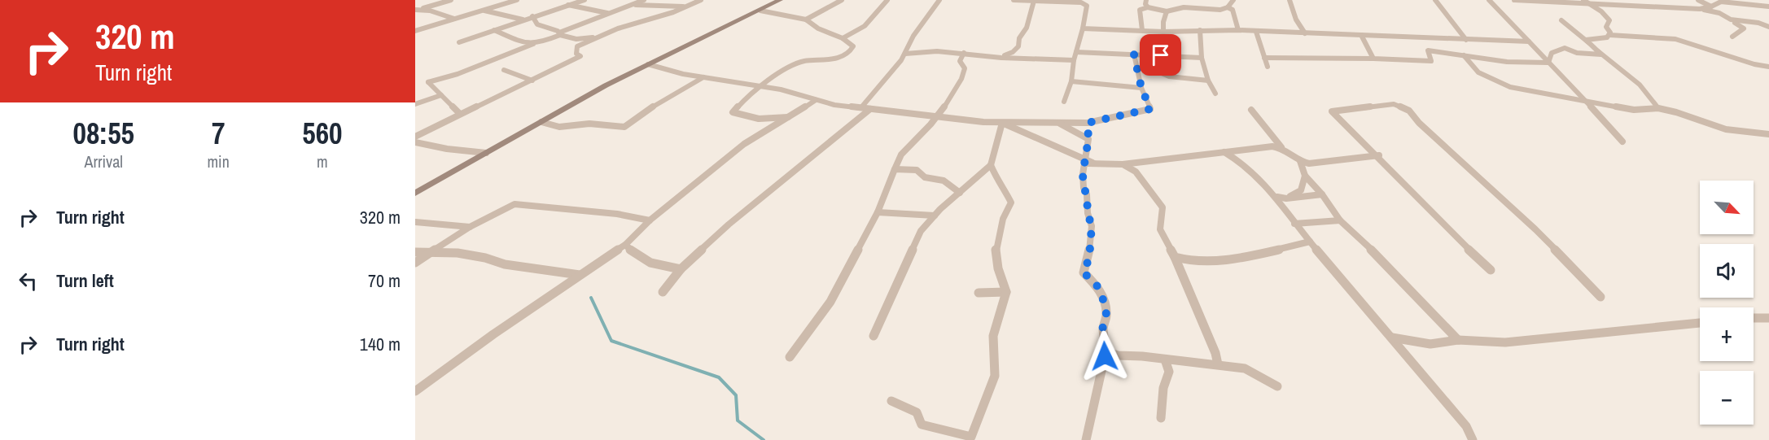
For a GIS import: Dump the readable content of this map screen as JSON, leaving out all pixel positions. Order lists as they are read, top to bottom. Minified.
{"north":"bottom right","page":{"turn":["320 m","Turn right"],"eta":["08:55","Arrival","7","min","560","m"],"map_buttons":["+","−"],"list":[{"name":"Turn right","value":"320 m"},{"name":"Turn left","value":"70 m"},{"name":"Turn right","value":"140 m"}]}}
